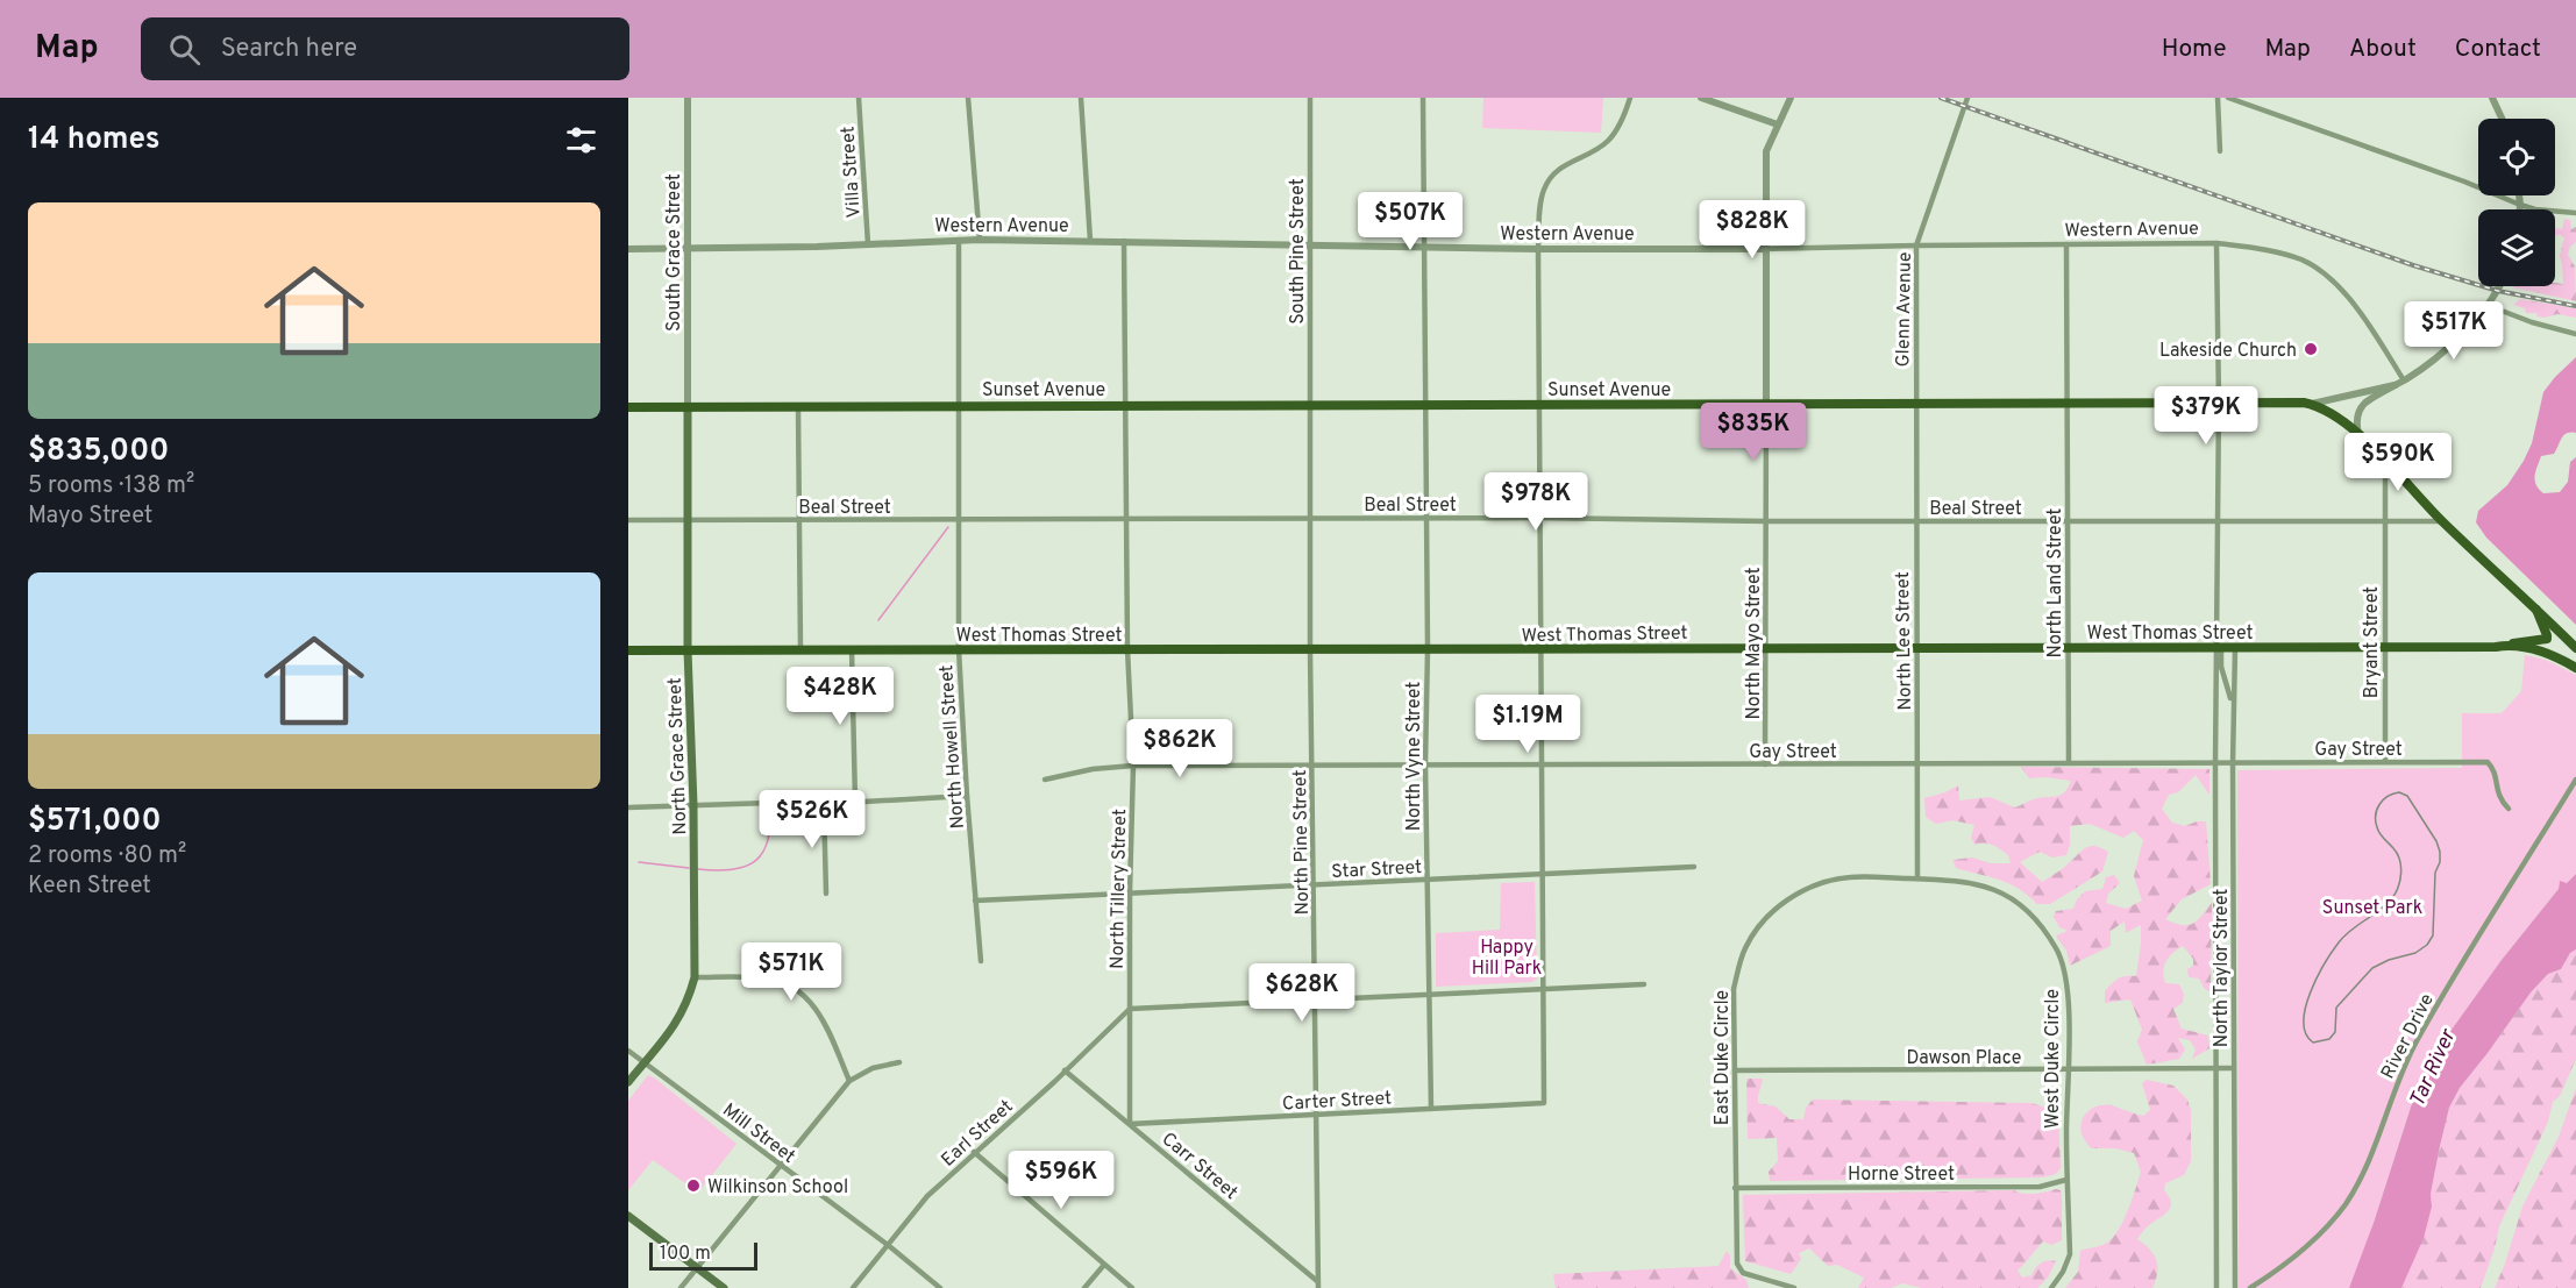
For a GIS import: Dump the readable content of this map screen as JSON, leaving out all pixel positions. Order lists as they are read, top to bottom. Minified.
{"streets":{"main road":["Sunset Avenue","West Thomas Street","North Grace Street"],"street":["Villa Street","Western Avenue","South Pine Street","South Grace Street","Glenn Avenue","Beal Street","North Land Street","North Lee Street","Bryant Street","North Mayo Street","North Howell Street","Gay Street","North Vyne Street","North Pine Street","Star Street","North Tillery Street","North Taylor Street","River Drive","Dawson Place","East Duke Circle","West Duke Circle","Carter Street","Mill Street","Earl Street","Carr Street","Horne Street"]},"crossings":[["Villa Street","Western Avenue"],["Western Avenue","South Pine Street"],["Western Avenue","South Grace Street"],["Western Avenue","Glenn Avenue"],["Western Avenue","North Land Street"],["Western Avenue","North Howell Street"],["Western Avenue","North Vyne Street"],["Western Avenue","North Tillery Street"],["South Pine Street","Sunset Avenue"],["South Pine Street","North Pine Street"],["South Grace Street","Sunset Avenue"],["South Grace Street","North Grace Street"],["Glenn Avenue","Sunset Avenue"],["Glenn Avenue","North Lee Street"],["Sunset Avenue","North Land Street"],["Sunset Avenue","North Lee Street"],["Sunset Avenue","North Mayo Street"],["Sunset Avenue","North Howell Street"],["Sunset Avenue","North Grace Street"],["Sunset Avenue","North Vyne Street"],["Sunset Avenue","North Pine Street"],["Sunset Avenue","North Tillery Street"],["Beal Street","North Land Street"],["Beal Street","North Lee Street"],["Beal Street","Bryant Street"],["Beal Street","North Mayo Street"],["Beal Street","North Howell Street"],["Beal Street","North Grace Street"],["Beal Street","North Vyne Street"],["Beal Street","North Pine Street"],["Beal Street","North Tillery Street"],["North Land Street","West Thomas Street"],["North Land Street","Gay Street"],["West Thomas Street","North Lee Street"],["West Thomas Street","Bryant Street"],["West Thomas Street","North Mayo Street"],["West Thomas Street","North Howell Street"],["West Thomas Street","North Grace Street"],["West Thomas Street","North Vyne Street"],["West Thomas Street","North Pine Street"],["West Thomas Street","North Tillery Street"],["West Thomas Street","North Taylor Street"],["North Lee Street","Gay Street"],["North Lee Street","East Duke Circle"],["North Lee Street","West Duke Circle"],["Bryant Street","Gay Street"],["North Mayo Street","Gay Street"],["North Howell Street","Star Street"],["Gay Street","North Vyne Street"],["Gay Street","North Pine Street"],["Gay Street","North Tillery Street"],["Gay Street","North Taylor Street"],["North Grace Street","Mill Street"],["North Vyne Street","Star Street"],["North Vyne Street","Carter Street"],["North Pine Street","Star Street"],["North Pine Street","Carter Street"],["North Pine Street","Carr Street"],["Star Street","North Tillery Street"],["North Tillery Street","Carter Street"],["North Tillery Street","Earl Street"],["North Tillery Street","Carr Street"],["North Taylor Street","Dawson Place"],["Dawson Place","East Duke Circle"],["Dawson Place","West Duke Circle"],["East Duke Circle","West Duke Circle"],["East Duke Circle","Horne Street"],["West Duke Circle","Horne Street"],["Carter Street","Carr Street"],["Mill Street","Earl Street"],["Earl Street","Carr Street"]],"water":["Tar River"],"parks":["Sunset Park","Happy Hill Park"],"places":["Lakeside Church","Wilkinson School"],"scale_bar":"100 m","page":{"header":"Map","search":"Search here","nav":["Home","Map","About","Contact"],"heading":"14 homes","list":[{"name":"$835,000","note":"5 rooms · 138 m² · Mayo Street"},{"name":"$571,000","note":"2 rooms · 80 m² · Keen Street"}],"price":["$507K","$828K","$517K","$379K","$835K","$590K","$978K","$428K","$1.19M","$862K","$526K","$571K","$628K","$596K"],"scale":"100 m"}}
